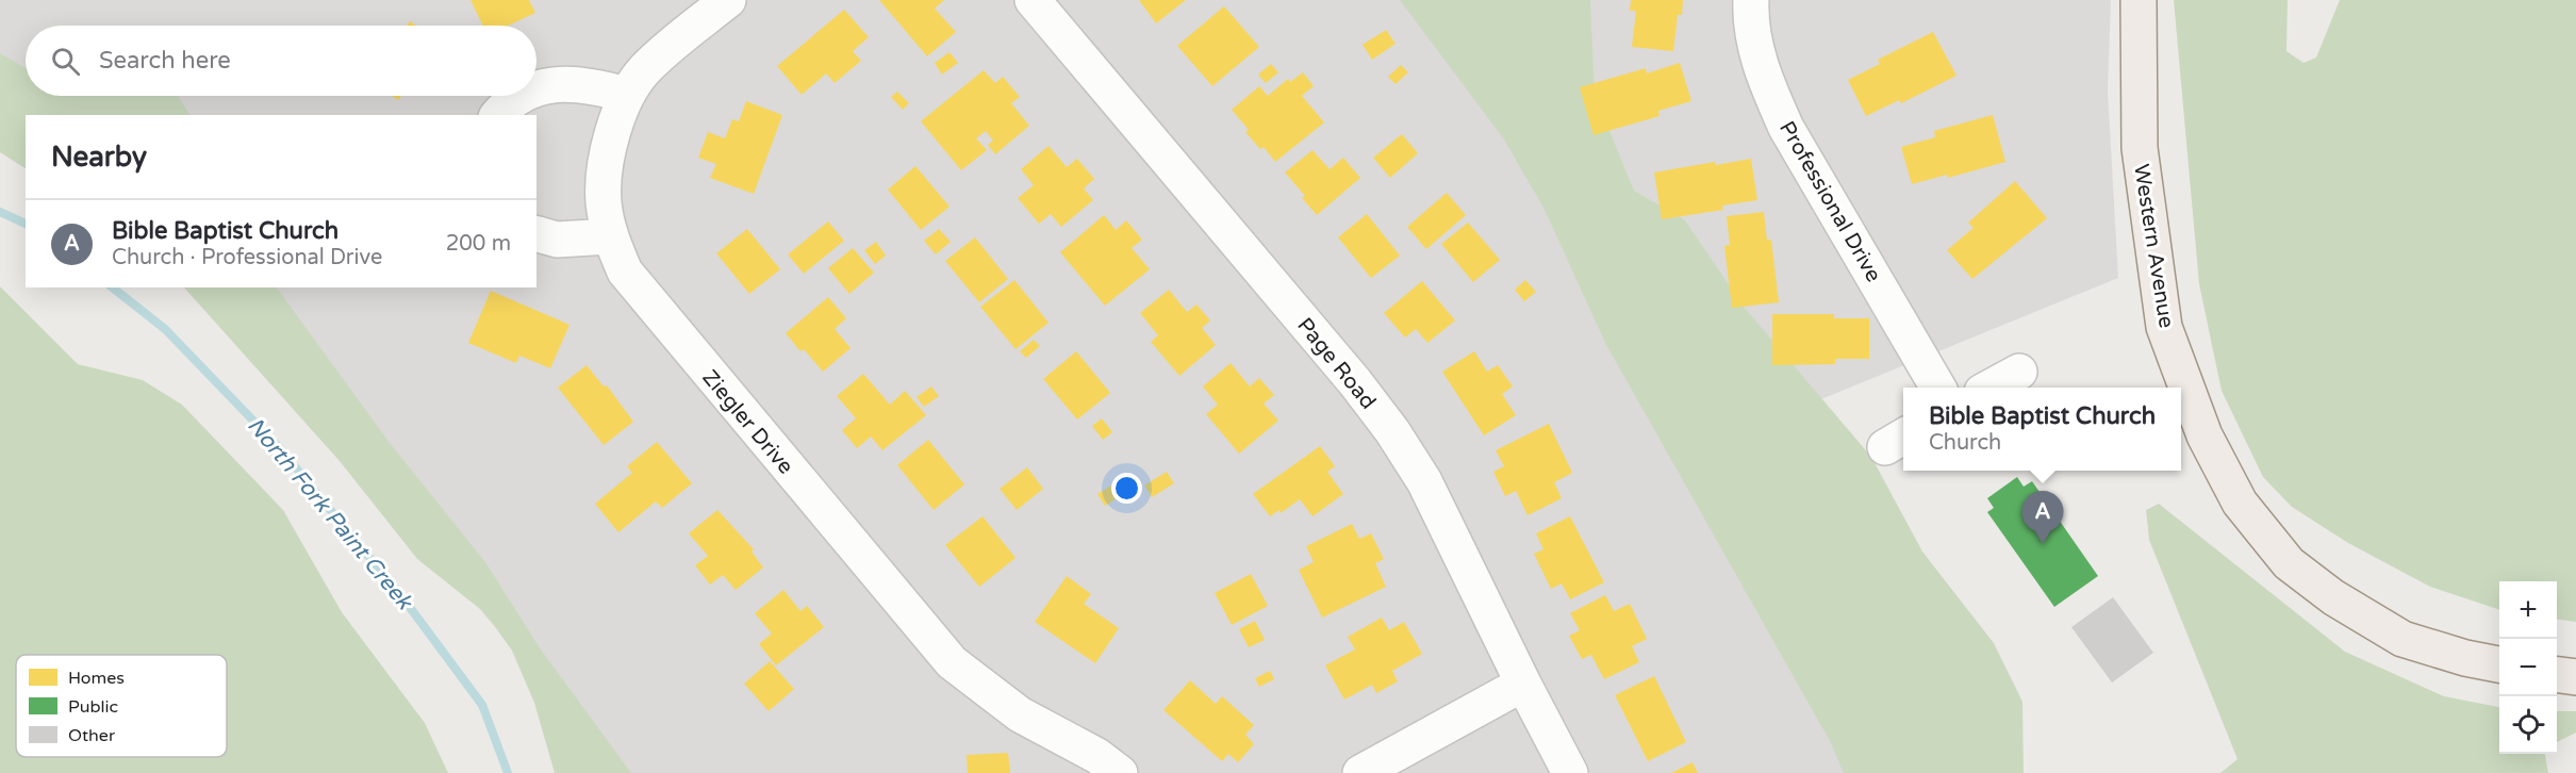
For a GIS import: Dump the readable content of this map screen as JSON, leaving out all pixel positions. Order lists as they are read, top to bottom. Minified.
{"streets":{"main road":["Western Avenue"],"street":["Professional Drive","Page Road","Ziegler Drive"]},"water":["North Fork Paint Creek"],"legend":["Homes","Public","Other"],"page":{"search":"Search here","heading":"Nearby","list":[{"mark":"A","name":"Bible Baptist Church","note":"Church · Professional Drive","value":"200 m"}],"popup":["Bible Baptist Church","Church"],"pins":"A","map_buttons":["+","−"]}}
